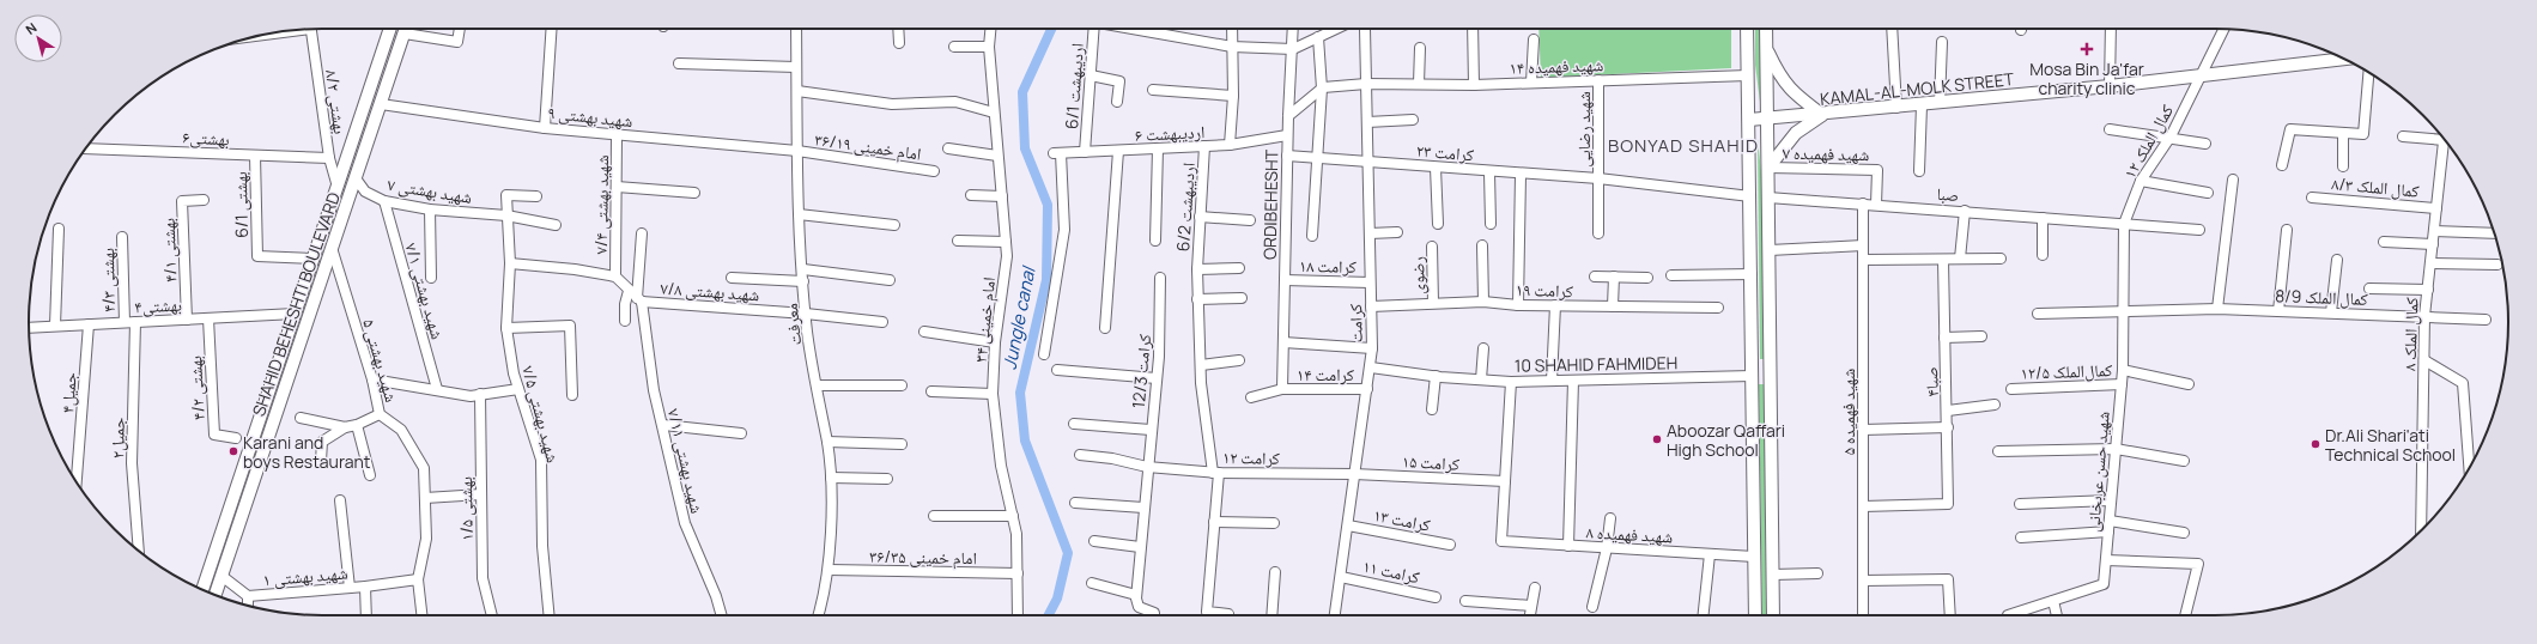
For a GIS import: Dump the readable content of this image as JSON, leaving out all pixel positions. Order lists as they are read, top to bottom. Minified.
{"streets":{"main road":["KAMAL-AL-MOLK STREET","SHAHID BEHESHTI BOULEVARD"],"street":["شهید فهمیده ۱۴","اردیبهشت 6/1","بهشتی ۸/۲","شهید بهشتی ۹","شهید رضایی","اردیبهشت ۶","بهشتی۶","کمال الملک ۱۲","امام خمینی ۳۶/۱۹","کرامت ۲۳","شهید فهمیده ۷","کمال الملک ۸/۳","شهید بهشتی ۷","صبا","بهشتی 6/1","شهید بهشتی ۷/۴","ORDIBEHESHT","اردیبهشت 6/2","بهشتی ۴/۱","کرامت ۱۸","رضوی","بهشتی ۴/۳","کرامت ۱۹","شهید بهشتی ۷/۱","شهید بهشتی ۷/۸","کمال الملک 8/9","بهشتی۴","امام خمینی ۳۴","کرامت","معرفت","کمال الملک ۸","شهید بهشتی ۵","10 SHAHID FAHMIDEH","کرامت 12/3","کمال‌الملک ۱۲/۵","کرامت ۱۴","صبا۴","بهشتی ۴/۲","جمیل۴","شهید فهمیده ۵","شهید بهشتی ۷/۵","جمیل۲","کرامت ۱۲","شهید بهشتی ۷/۱۱","کرامت ۱۵","شهید حسن عربخانی","بهشتی ۱/۵","کرامت ۱۳","شهید فهمیده ۸","امام خمینی ۳۶/۳۵","کرامت ۱۱","شهید بهشتی ۱"]},"crossings":[["شهید فهمیده ۱۴","شهید رضایی"],["شهید فهمیده ۱۴","کرامت"],["اردیبهشت 6/1","اردیبهشت ۶"],["KAMAL-AL-MOLK STREET","کمال الملک ۱۲"],["بهشتی ۸/۲","بهشتی۶"],["بهشتی ۸/۲","SHAHID BEHESHTI BOULEVARD"],["شهید بهشتی ۹","امام خمینی ۳۶/۱۹"],["شهید بهشتی ۹","شهید بهشتی ۷/۴"],["شهید بهشتی ۹","SHAHID BEHESHTI BOULEVARD"],["شهید بهشتی ۹","معرفت"],["شهید رضایی","کرامت ۲۳"],["اردیبهشت ۶","ORDIBEHESHT"],["اردیبهشت ۶","اردیبهشت 6/2"],["بهشتی۶","بهشتی 6/1"],["کمال الملک ۱۲","صبا"],["کمال الملک ۱۲","شهید حسن عربخانی"],["امام خمینی ۳۶/۱۹","معرفت"],["کرامت ۲۳","ORDIBEHESHT"],["کرامت ۲۳","کرامت"],["شهید فهمیده ۷","صبا"],["کمال الملک ۸/۳","کمال الملک ۸"],["شهید بهشتی ۷","شهید بهشتی ۷/۱"],["شهید بهشتی ۷","SHAHID BEHESHTI BOULEVARD"],["شهید بهشتی ۷","شهید بهشتی ۷/۵"],["صبا","شهید فهمیده ۵"],["صبا","شهید حسن عربخانی"],["بهشتی 6/1","SHAHID BEHESHTI BOULEVARD"],["ORDIBEHESHT","کرامت ۱۸"],["ORDIBEHESHT","کرامت ۱۴"],["اردیبهشت 6/2","کرامت ۱۲"],["بهشتی ۴/۱","بهشتی۴"],["کرامت ۱۸","کرامت"],["رضوی","کرامت ۱۹"],["بهشتی ۴/۳","بهشتی۴"],["کرامت ۱۹","کرامت"],["شهید بهشتی ۷/۸","معرفت"],["شهید بهشتی ۷/۸","شهید بهشتی ۷/۱۱"],["کمال الملک 8/9","کمال الملک ۸"],["کمال الملک 8/9","شهید حسن عربخانی"],["SHAHID BEHESHTI BOULEVARD","بهشتی۴"],["SHAHID BEHESHTI BOULEVARD","شهید بهشتی ۵"],["بهشتی۴","بهشتی ۴/۲"],["بهشتی۴","جمیل۴"],["بهشتی۴","جمیل۲"],["امام خمینی ۳۴","امام خمینی ۳۶/۳۵"],["کرامت","10 SHAHID FAHMIDEH"],["کرامت","کرامت ۱۴"],["کرامت","کرامت ۱۲"],["کرامت","کرامت ۱۵"],["کرامت","کرامت ۱۳"],["کرامت","کرامت ۱۱"],["معرفت","امام خمینی ۳۶/۳۵"],["شهید بهشتی ۵","شهید بهشتی ۱"],["کرامت 12/3","کرامت ۱۲"],["کمال‌الملک ۱۲/۵","شهید حسن عربخانی"],["صبا۴","شهید فهمیده ۵"],["کرامت ۱۲","کرامت ۱۵"],["کرامت ۱۵","شهید فهمیده ۸"]],"districts":["BONYAD SHAHID"],"water":["Jungle canal"],"places":{"health":["Mosa Bin Ja'far charity clinic"],"other":["Aboozar Qaffari High School","Dr.Ali Shari'ati Technical School","Karani and boys Restaurant"]},"north":"top left"}
